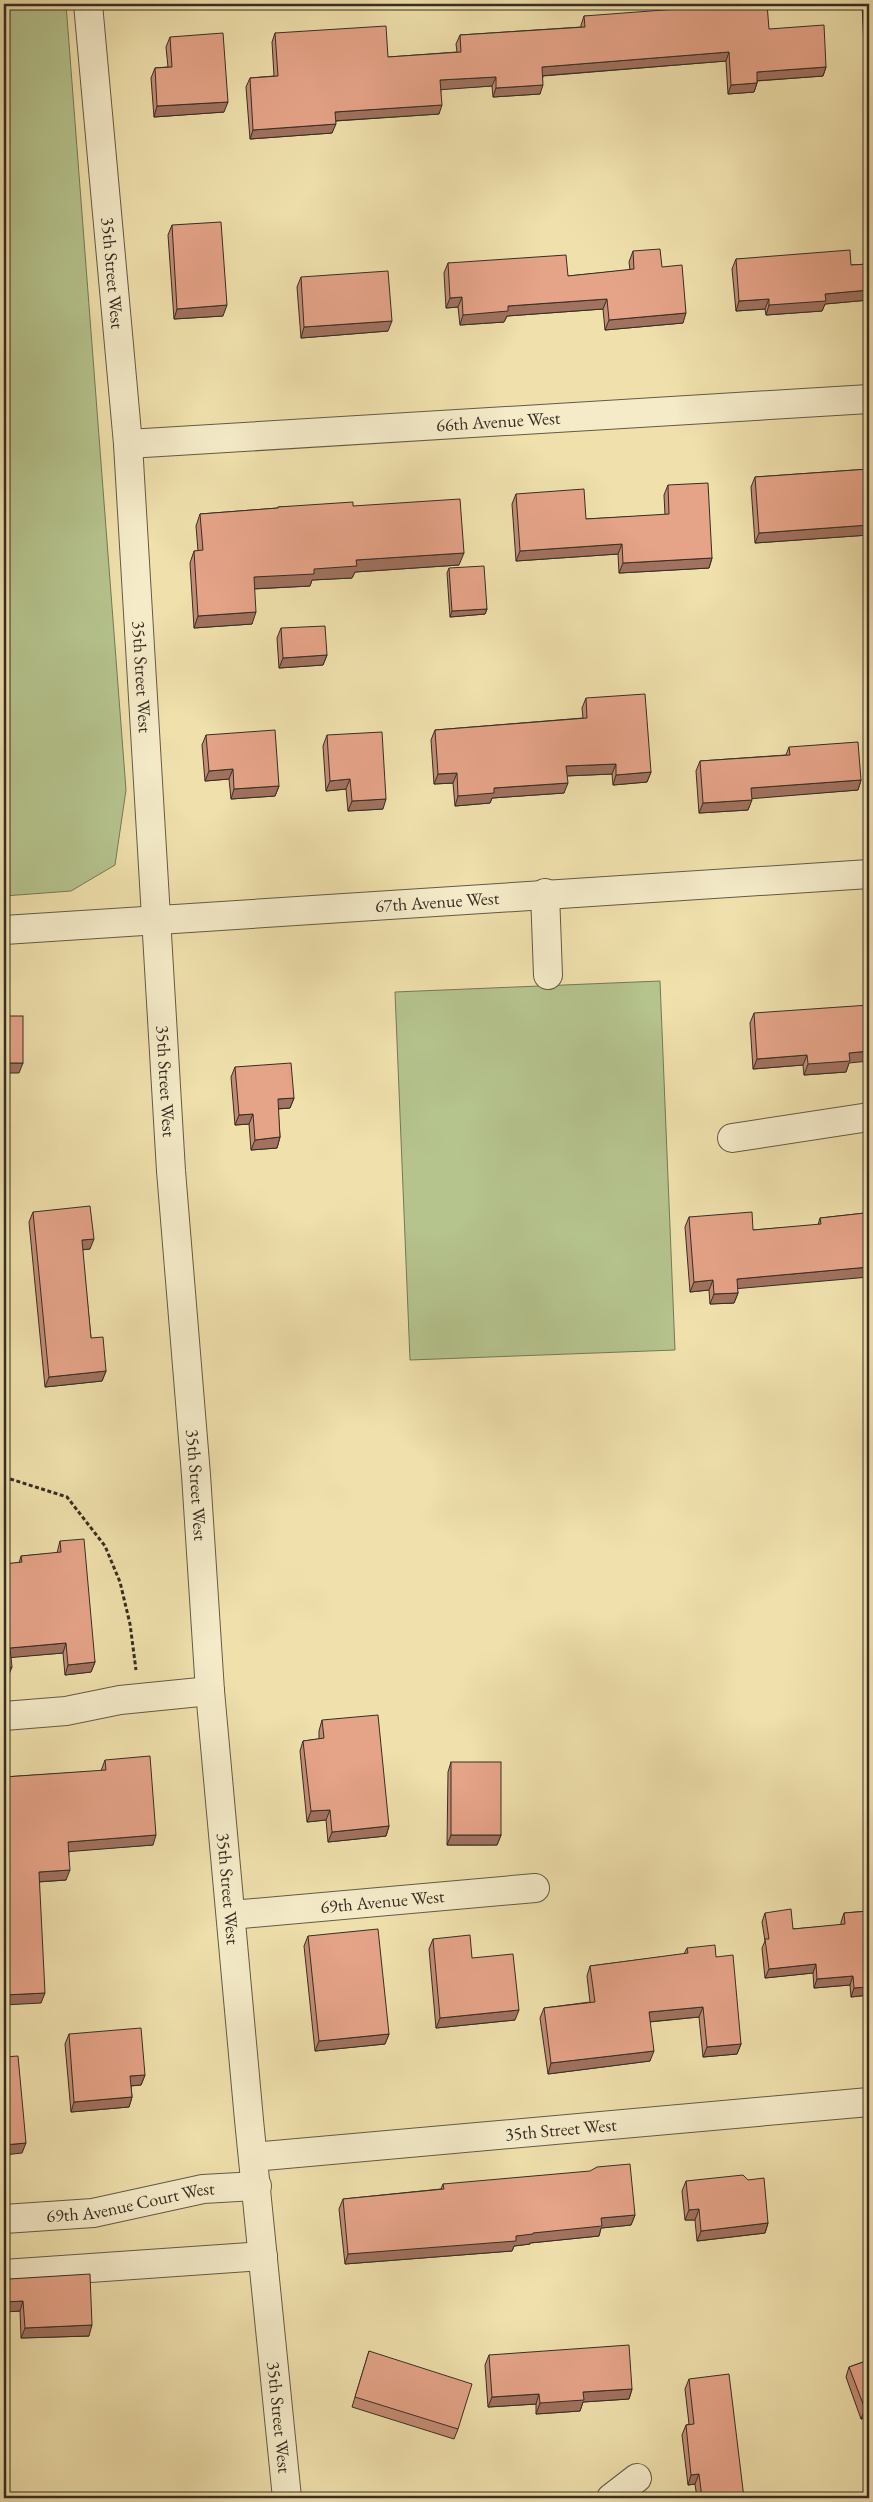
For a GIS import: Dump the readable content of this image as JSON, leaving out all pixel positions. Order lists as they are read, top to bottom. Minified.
{"streets":{"street":["35th Street West","66th Avenue West","67th Avenue West","69th Avenue West","69th Avenue Court West"]},"crossings":[["35th Street West","66th Avenue West"],["35th Street West","67th Avenue West"],["35th Street West","69th Avenue West"],["35th Street West","69th Avenue Court West"]]}
